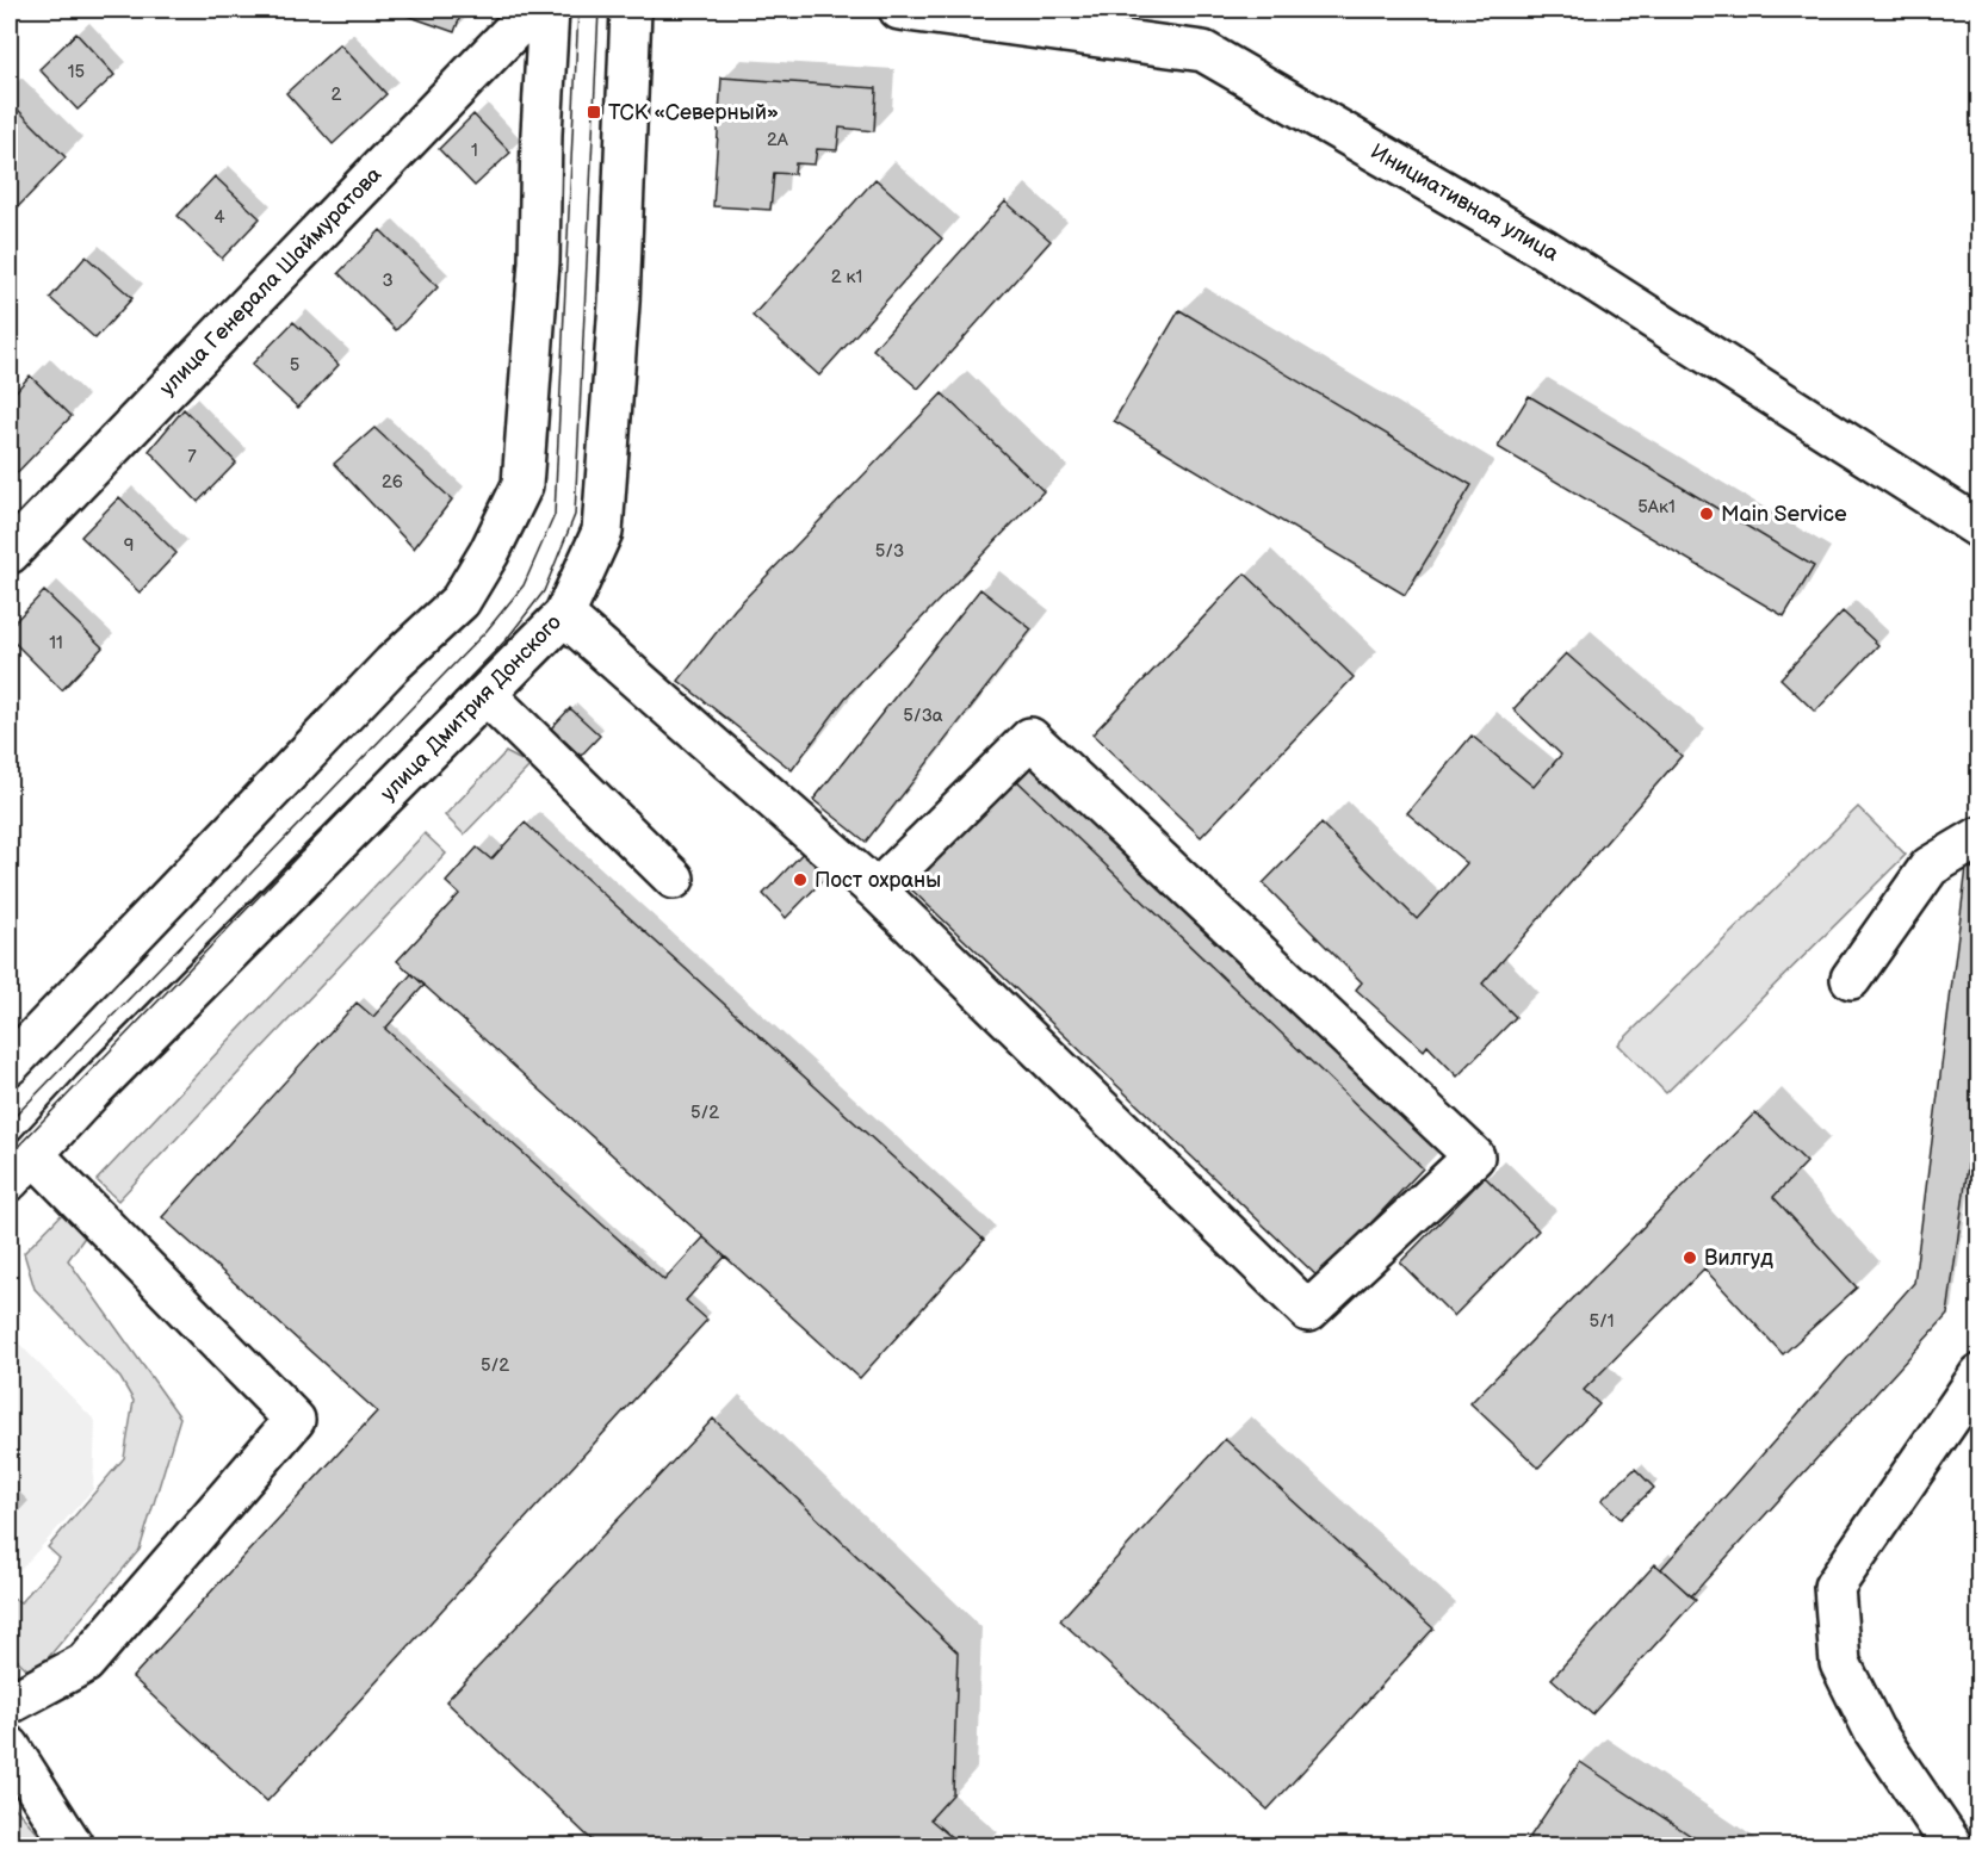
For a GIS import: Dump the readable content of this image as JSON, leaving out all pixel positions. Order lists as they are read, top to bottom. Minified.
{"streets":{"street":["Инициативная улица","улица Генерала Шаймуратова","улица Дмитрия Донского"]},"places":{"transit":["ТСК «Северный»"],"other":["Main Service","Пост охраны","Вилгуд"]},"house_numbers":["15","2","2А","1","4","2 к1","3","5","7","26","5Ак1","9","5/3","11","5/3а","5/2","5/1","5/2"]}
